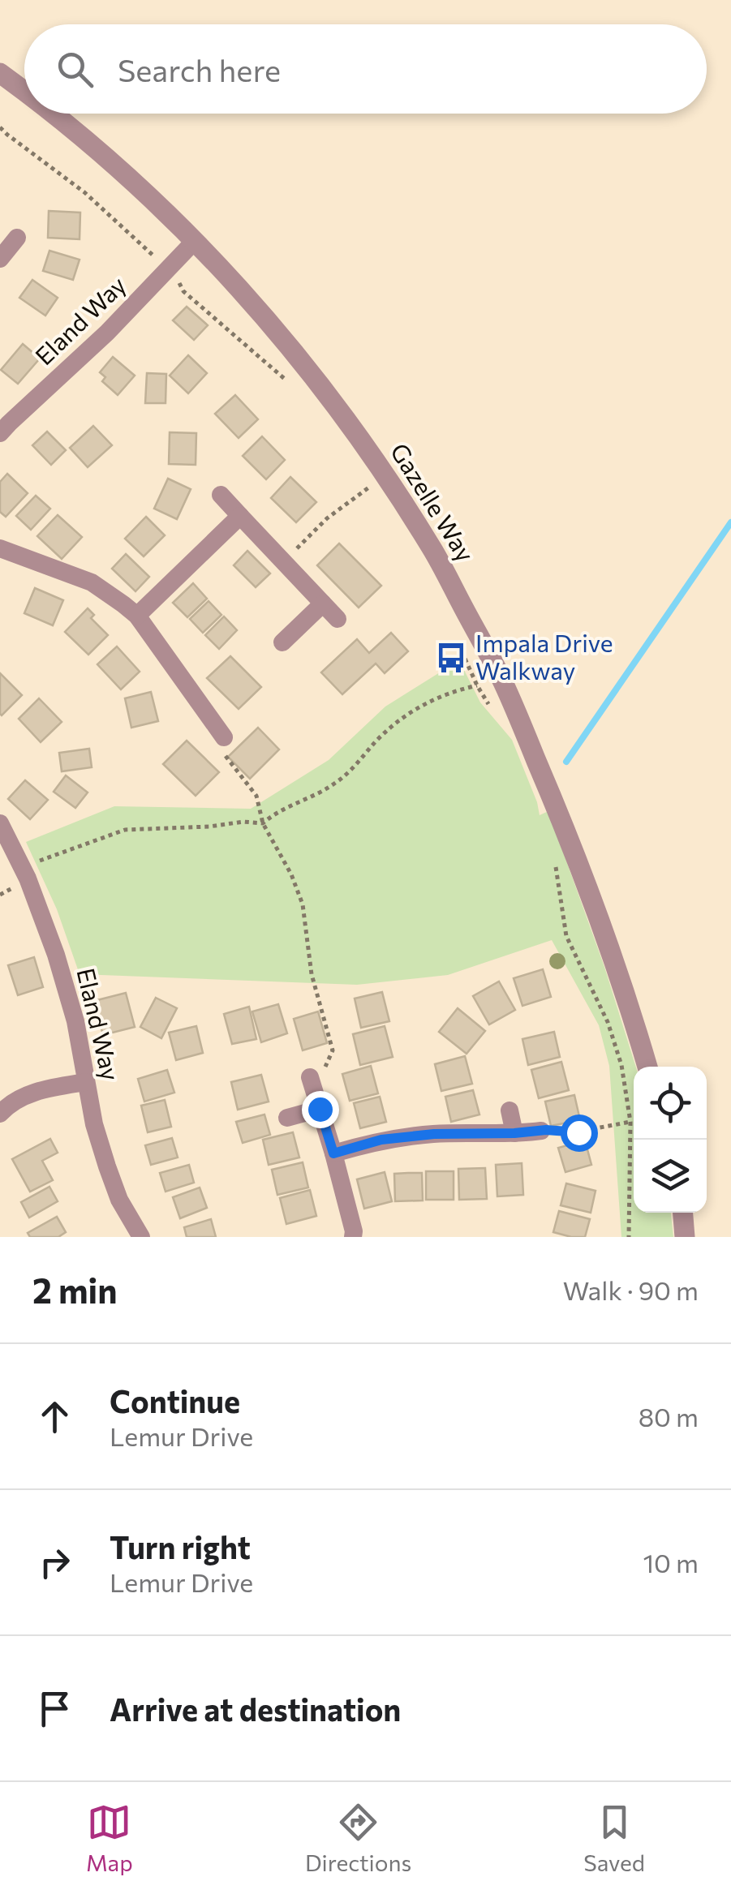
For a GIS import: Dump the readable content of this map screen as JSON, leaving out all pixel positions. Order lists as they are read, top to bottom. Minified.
{"streets":{"street":["Eland Way","Gazelle Way"]},"crossings":[["Eland Way","Gazelle Way"]],"places":{"bus stop":["Impala Drive Walkway"]},"page":{"search":"Search here","heading":["2 min","Walk · 90 m"],"list":[["Continue","Lemur Drive","80 m"],["Turn right","Lemur Drive","10 m"],"Arrive at destination"],"nav":["Map","Directions","Saved"]}}
